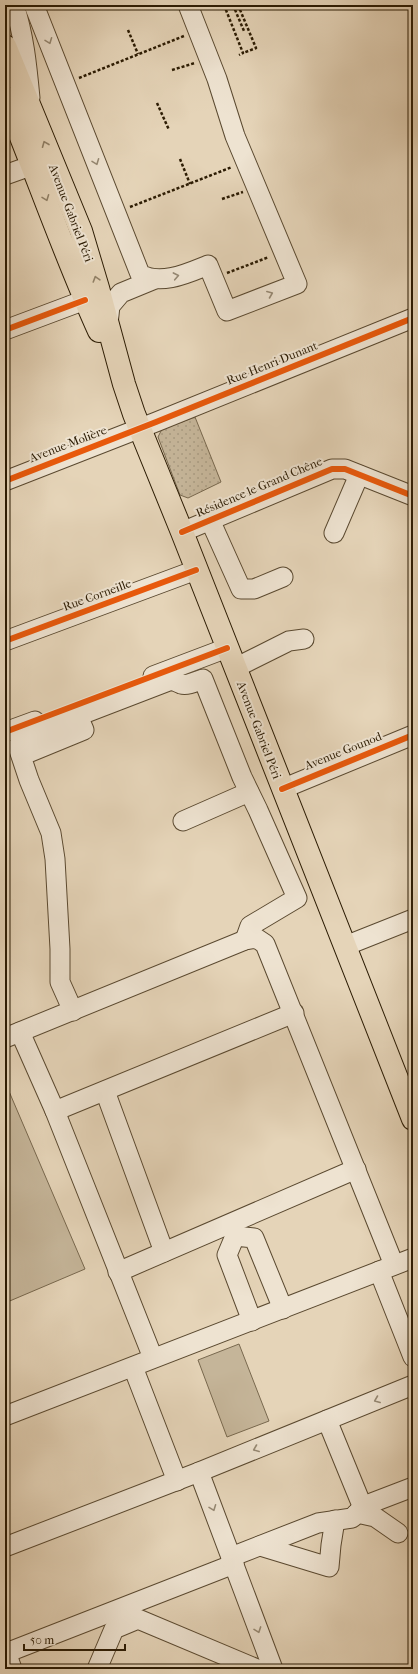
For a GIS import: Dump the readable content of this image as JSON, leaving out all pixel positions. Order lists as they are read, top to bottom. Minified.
{"streets":{"main road":["Avenue Gabriel Péri"],"street":["Rue Henri Dunant","Avenue Molière","Résidence le Grand Chêne","Rue Corneille","Avenue Gounod"]},"crossings":[["Avenue Gabriel Péri","Rue Henri Dunant"],["Avenue Gabriel Péri","Avenue Molière"],["Avenue Gabriel Péri","Résidence le Grand Chêne"],["Avenue Gabriel Péri","Rue Corneille"],["Avenue Gabriel Péri","Avenue Gounod"],["Rue Henri Dunant","Avenue Molière"]],"scale_bar":"50 m"}
